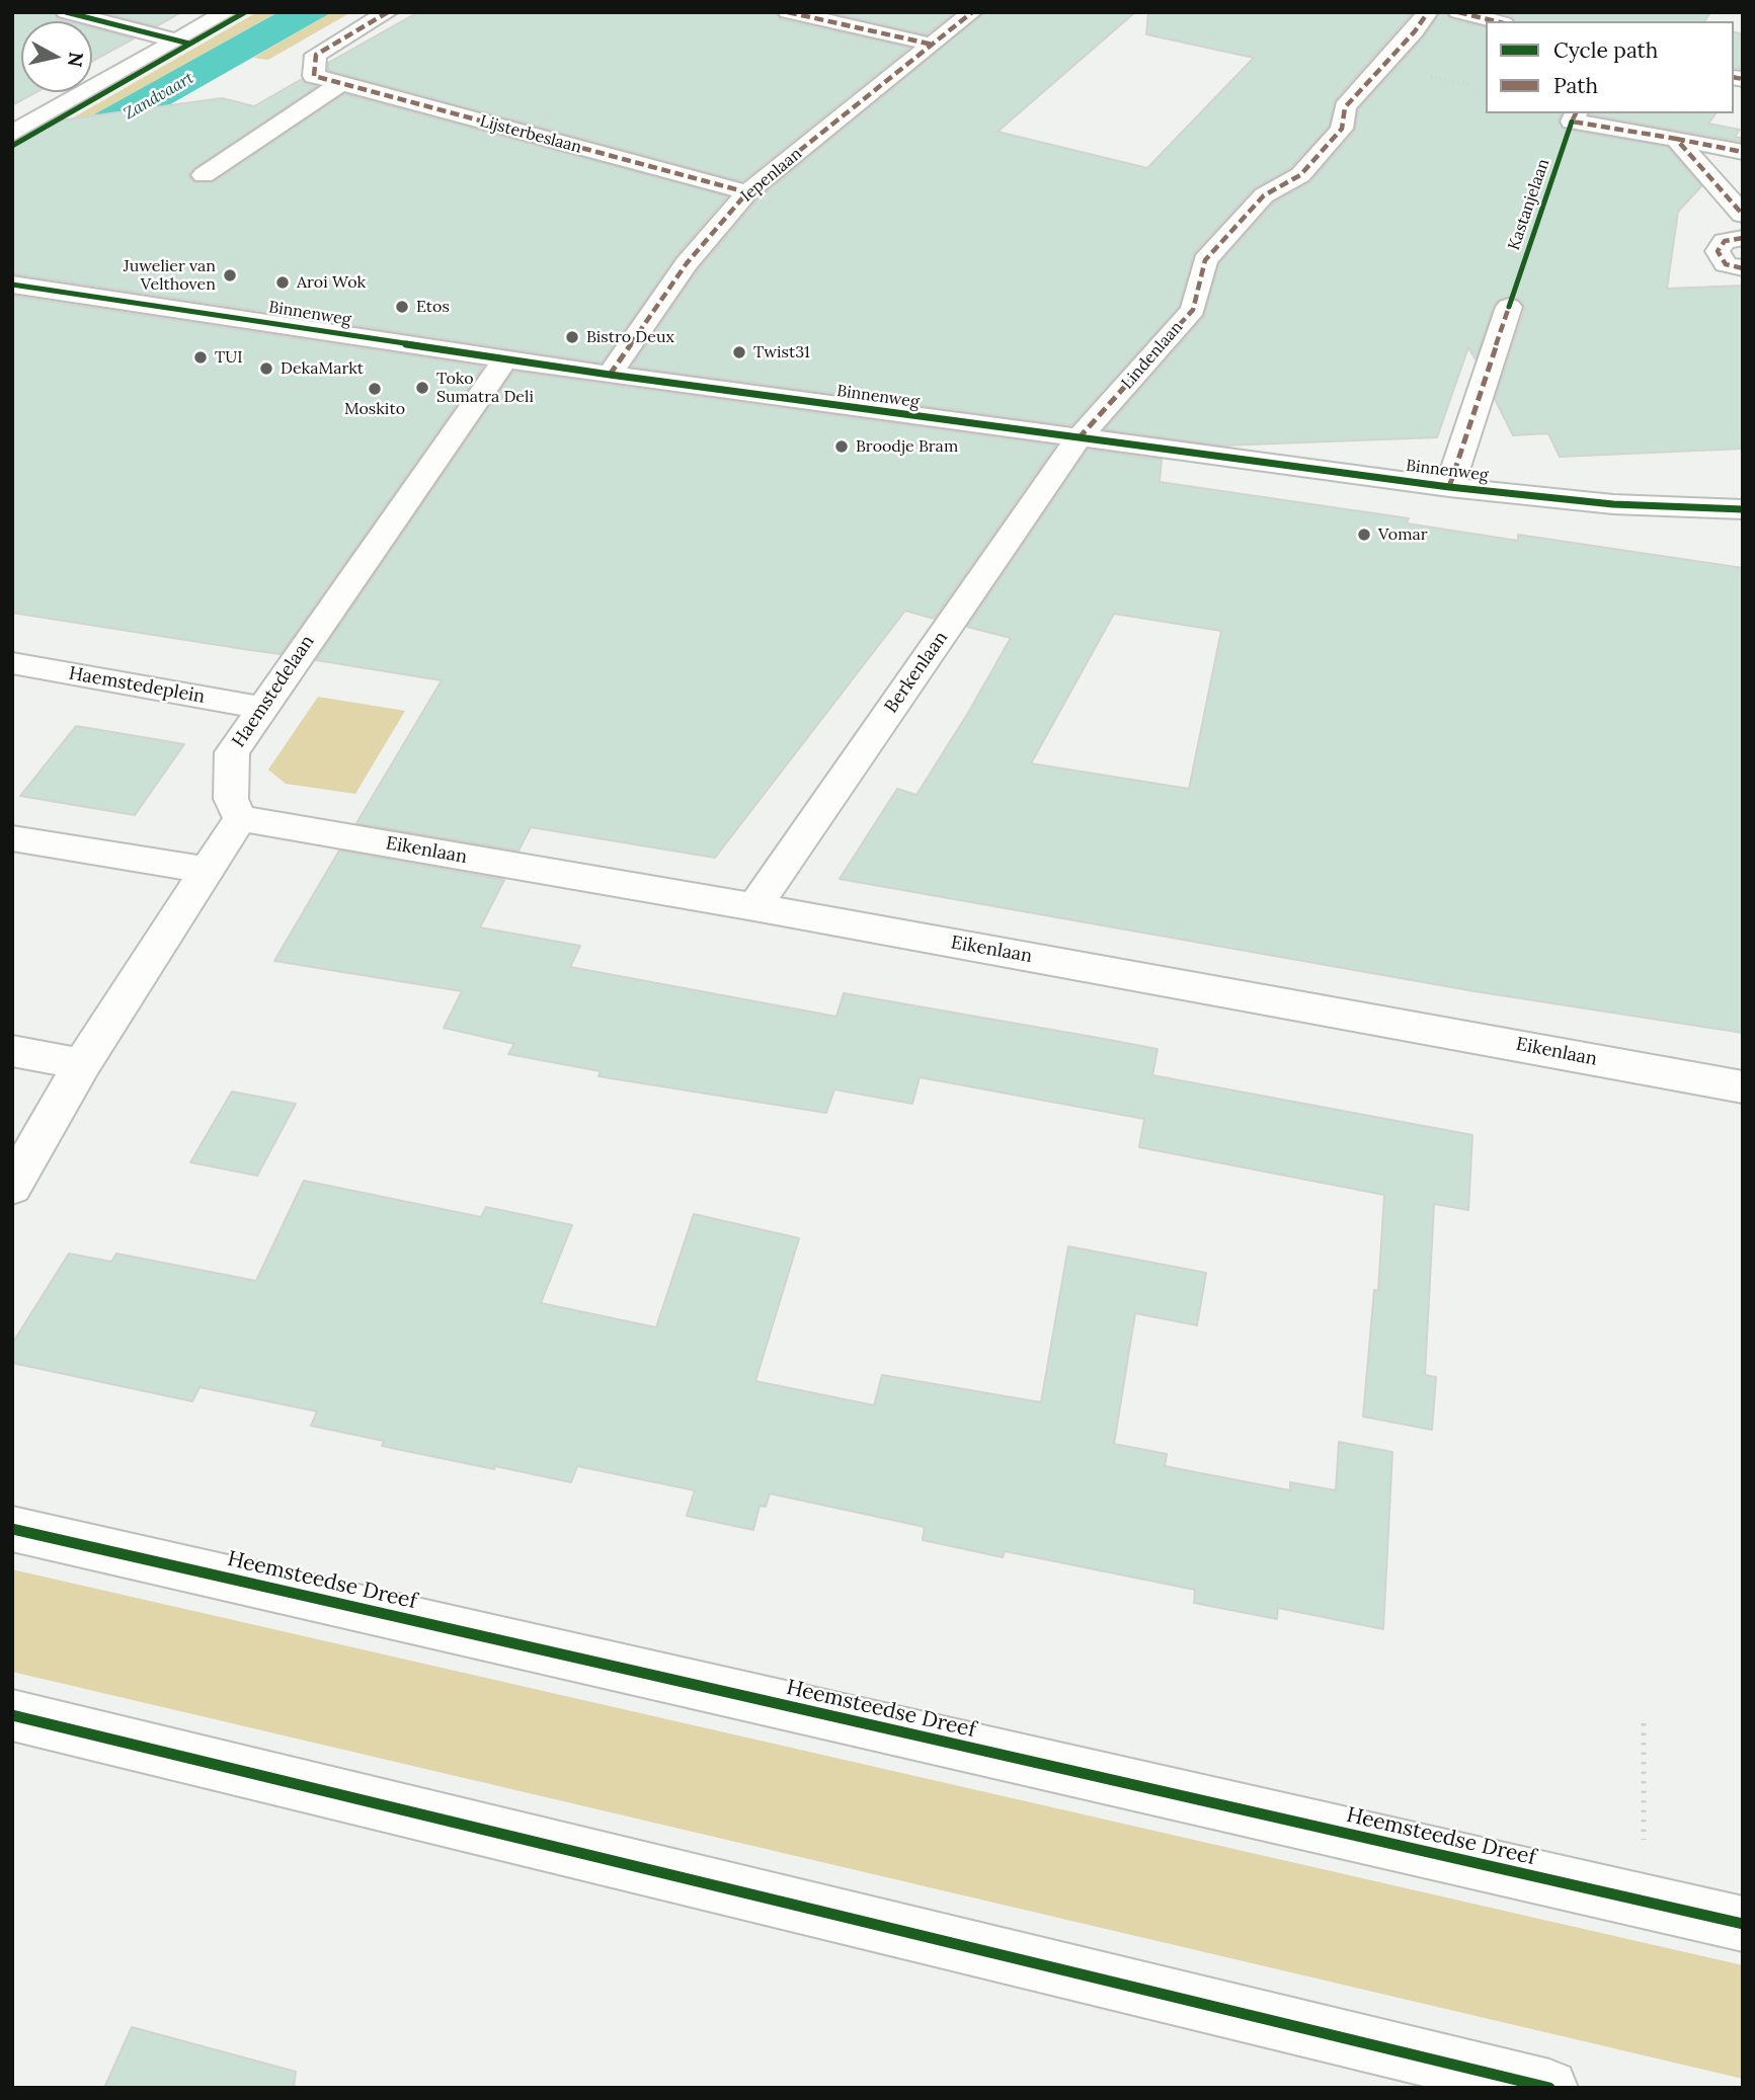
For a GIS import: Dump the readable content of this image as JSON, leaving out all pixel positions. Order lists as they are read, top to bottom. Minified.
{"streets":{"street":["Lijsterbeslaan","Iepenlaan","Binnenweg","Lindenlaan","Berkenlaan","Haemstedeplein","Haemstedelaan","Eikenlaan","Heemsteedse Dreef"],"cycle path":["Kastanjelaan"]},"crossings":[["Lijsterbeslaan","Iepenlaan"],["Iepenlaan","Binnenweg"],["Binnenweg","Lindenlaan"],["Binnenweg","Berkenlaan"],["Binnenweg","Haemstedelaan"],["Lindenlaan","Berkenlaan"],["Berkenlaan","Eikenlaan"],["Haemstedeplein","Haemstedelaan"],["Haemstedelaan","Eikenlaan"]],"water":["Zandvaart"],"places":["Juwelier van Velthoven","Aroi Wok","Etos","Bistro Deux","Twist31","TUI","DekaMarkt","Toko Sumatra Deli","Moskito","Broodje Bram","Vomar"],"legend":["Cycle path","Path"],"north":"right"}
